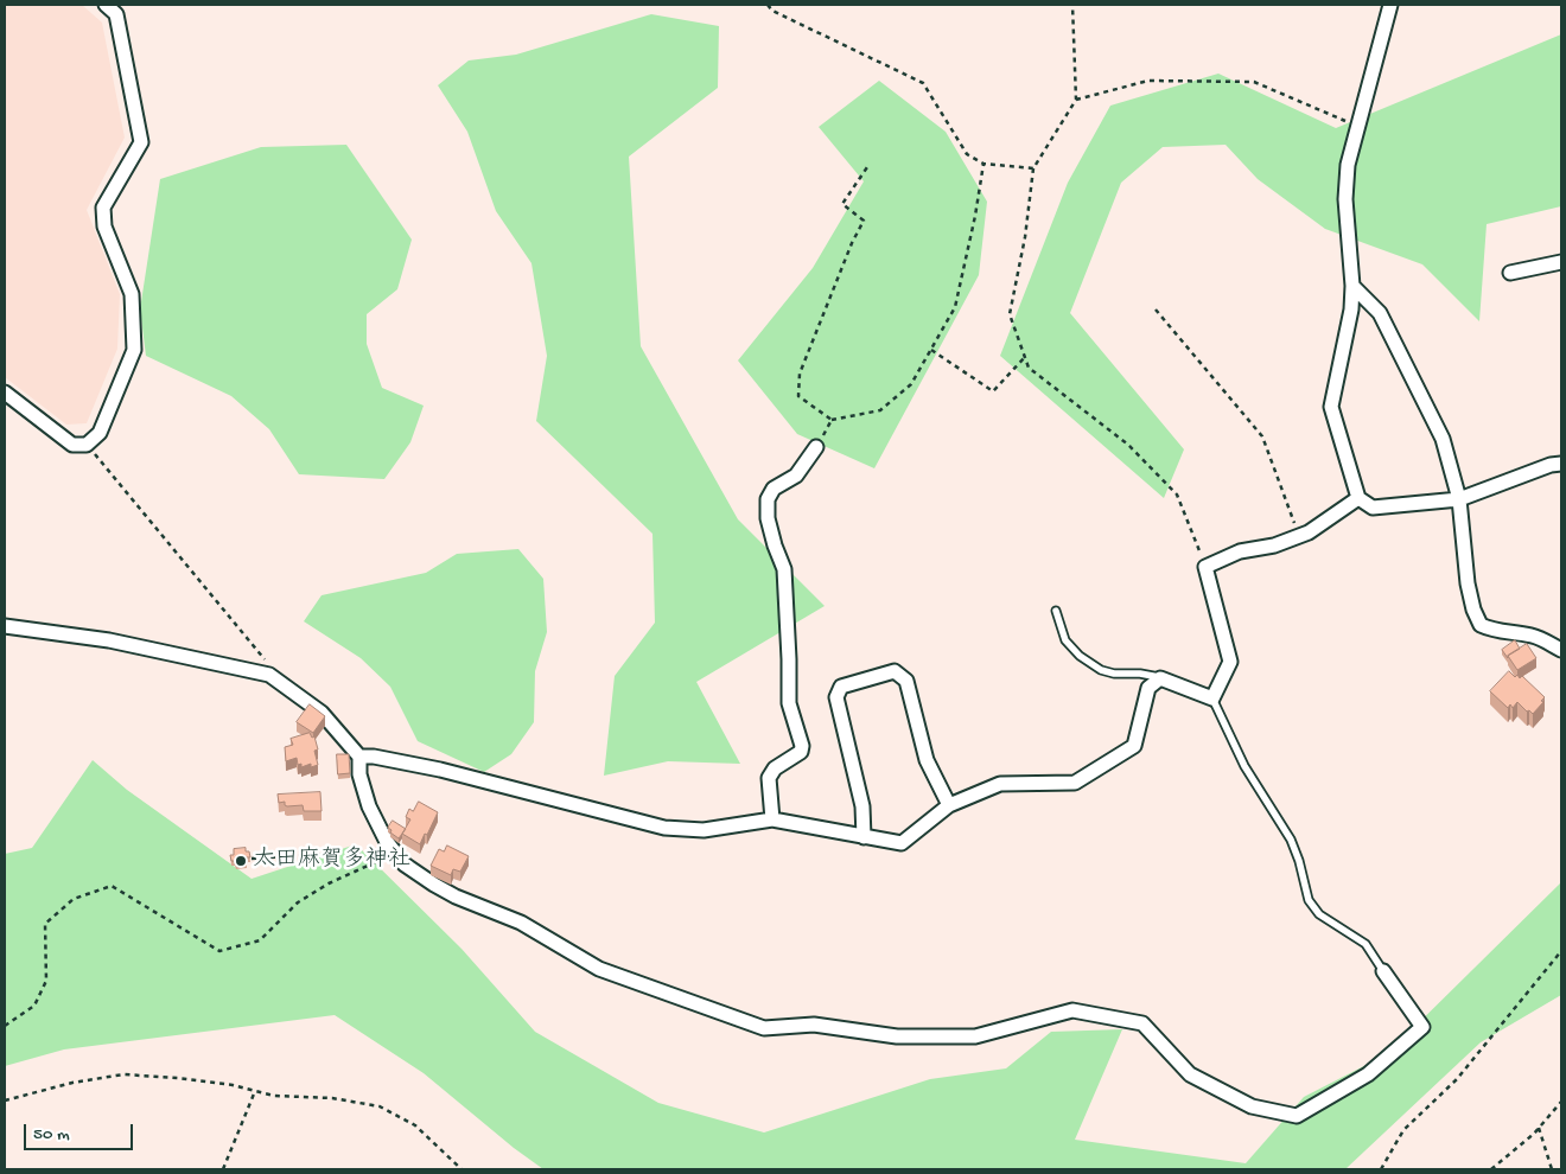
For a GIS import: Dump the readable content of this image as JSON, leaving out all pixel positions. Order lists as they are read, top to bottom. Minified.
{"places":["太田麻賀多神社"],"scale_bar":"50 m"}
